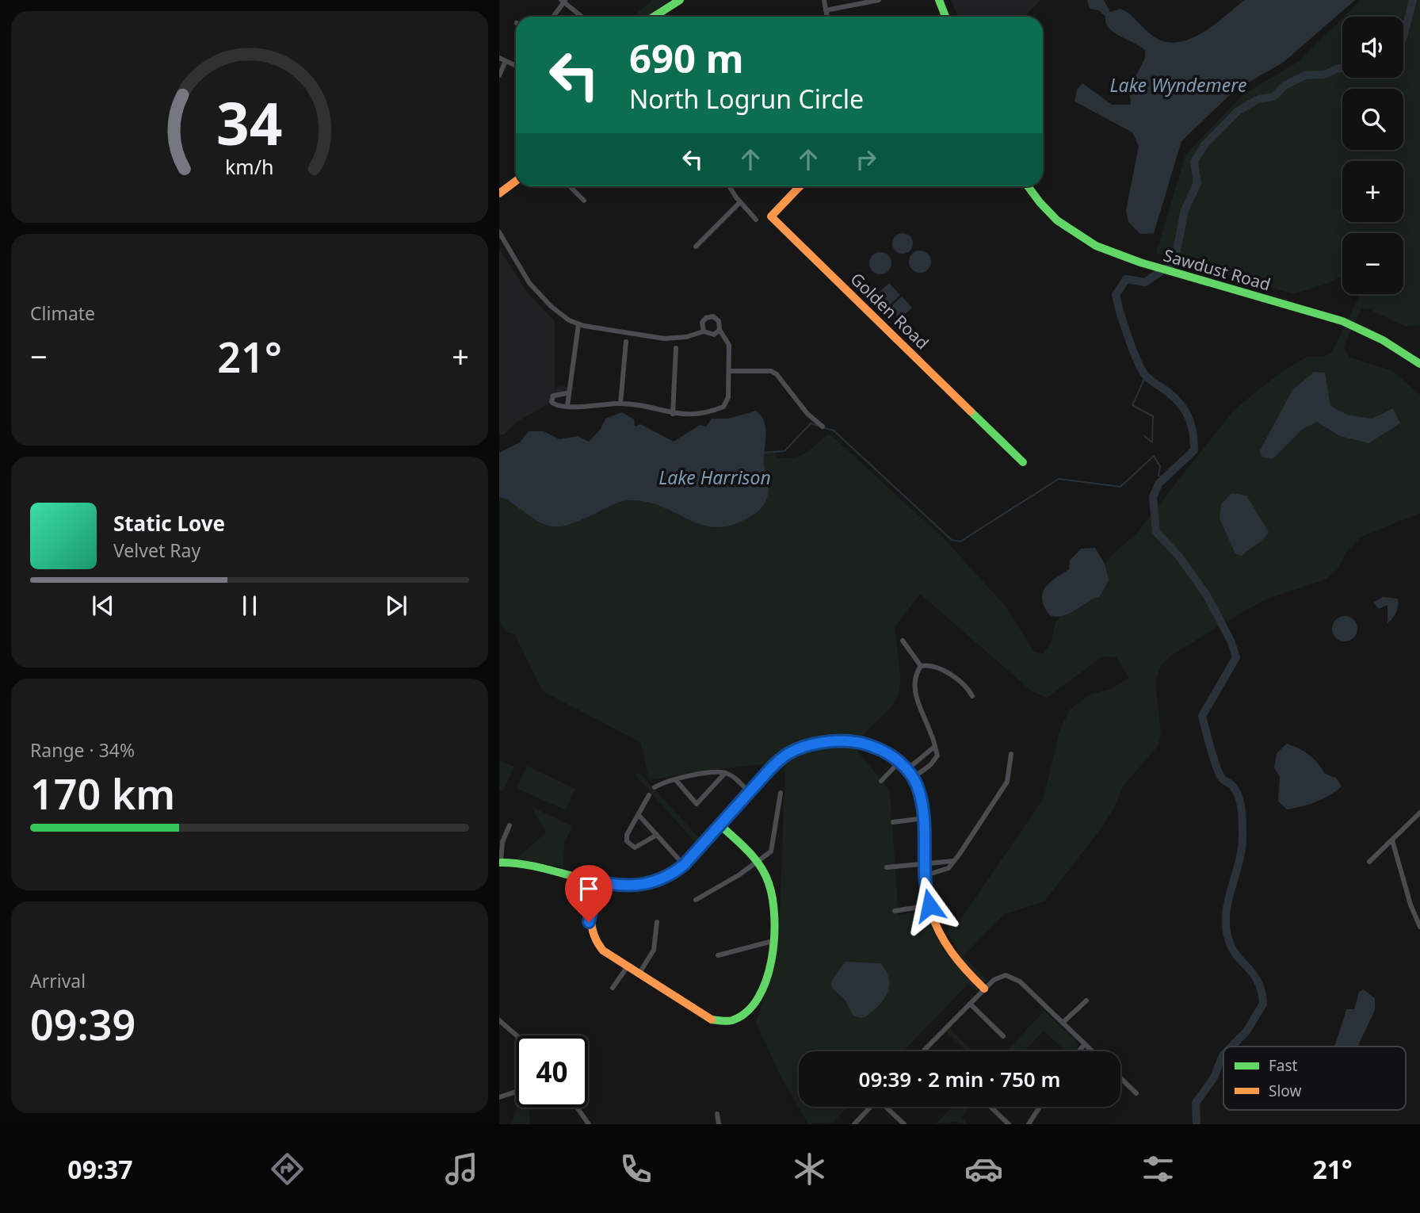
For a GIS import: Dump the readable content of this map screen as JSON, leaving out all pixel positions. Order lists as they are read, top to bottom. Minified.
{"streets":{"street":["Sawdust Road","Golden Road"]},"water":["Lake Wyndemere","Lake Harrison"],"legend":["Fast","Slow"],"page":{"map_buttons":["+","−"],"turn":["690 m","North Logrun Circle"],"tile":["Climate",["Range · 34%","170 km"],["Arrival","09:39"]],"heat":["−","21°","+"],"song":["Static Love","Velvet Ray"],"limit":"40","trip":"09:39 · 2 min · 750 m","tabs":["09:37","21°"],"gauge":["34","km/h"]}}
